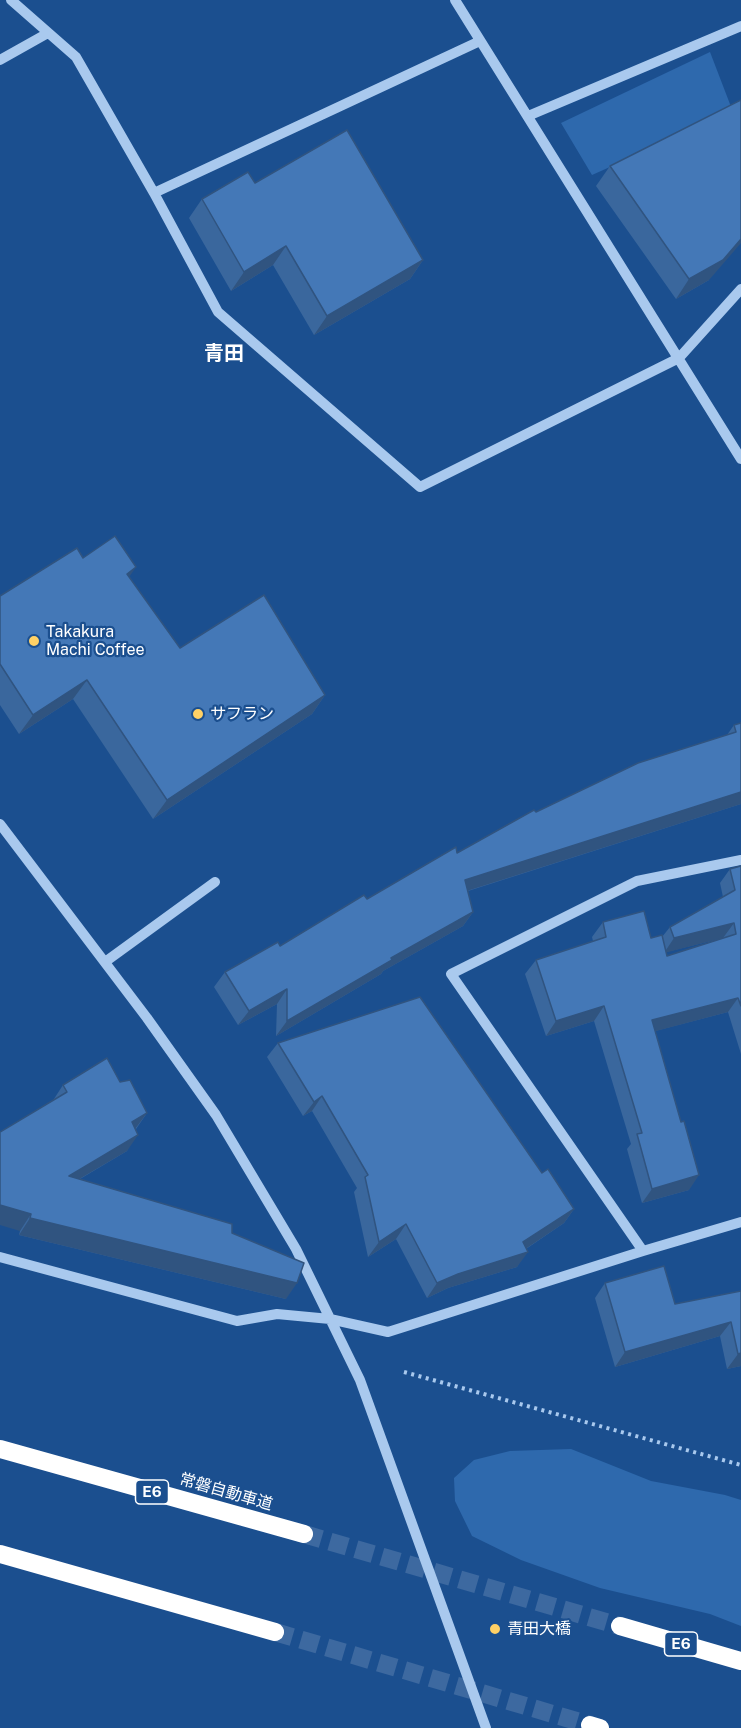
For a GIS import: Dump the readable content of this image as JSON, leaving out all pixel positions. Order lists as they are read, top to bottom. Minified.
{"streets":{"highway":["E6","常磐自動車道"]},"districts":["青田"],"places":["Takakura Machi Coffee","サフラン","青田大橋"]}
